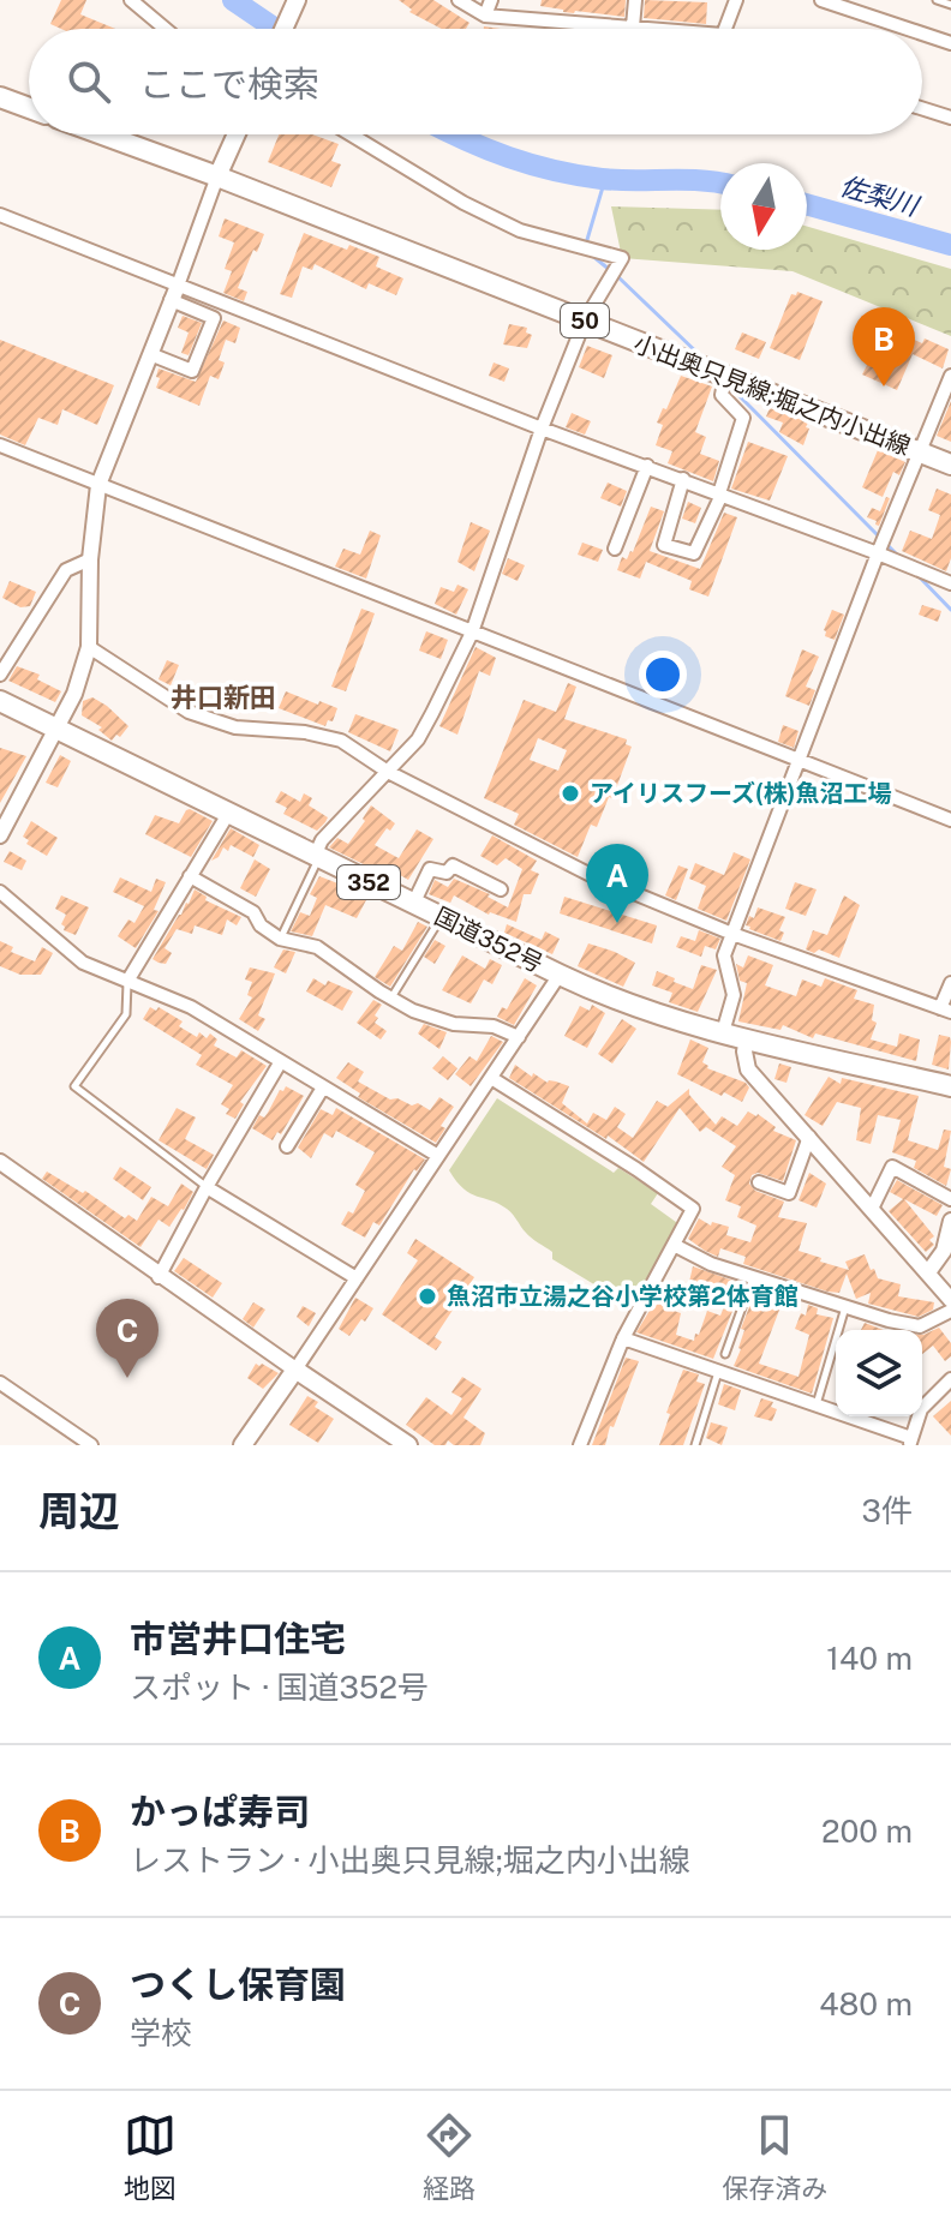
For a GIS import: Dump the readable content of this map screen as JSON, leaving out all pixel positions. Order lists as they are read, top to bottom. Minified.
{"streets":{"main road":["50","小出奥只見線;堀之内小出線","352","国道352号"]},"crossings":[["50","小出奥只見線;堀之内小出線"]],"districts":["井口新田"],"water":["佐梨川"],"places":["アイリスフーズ(株)魚沼工場","魚沼市立湯之谷小学校第2体育館"],"north":"bottom","page":{"search":"ここで検索","pins":["B","A","C"],"heading":["周辺","3件"],"list":[{"mark":"A","name":"市営井口住宅","note":"スポット · 国道352号","value":"140 m"},{"mark":"B","name":"かっぱ寿司","note":"レストラン · 小出奥只見線;堀之内小出線","value":"200 m"},{"mark":"C","name":"つくし保育園","note":"学校","value":"480 m"}],"nav":["地図","経路","保存済み"]}}
